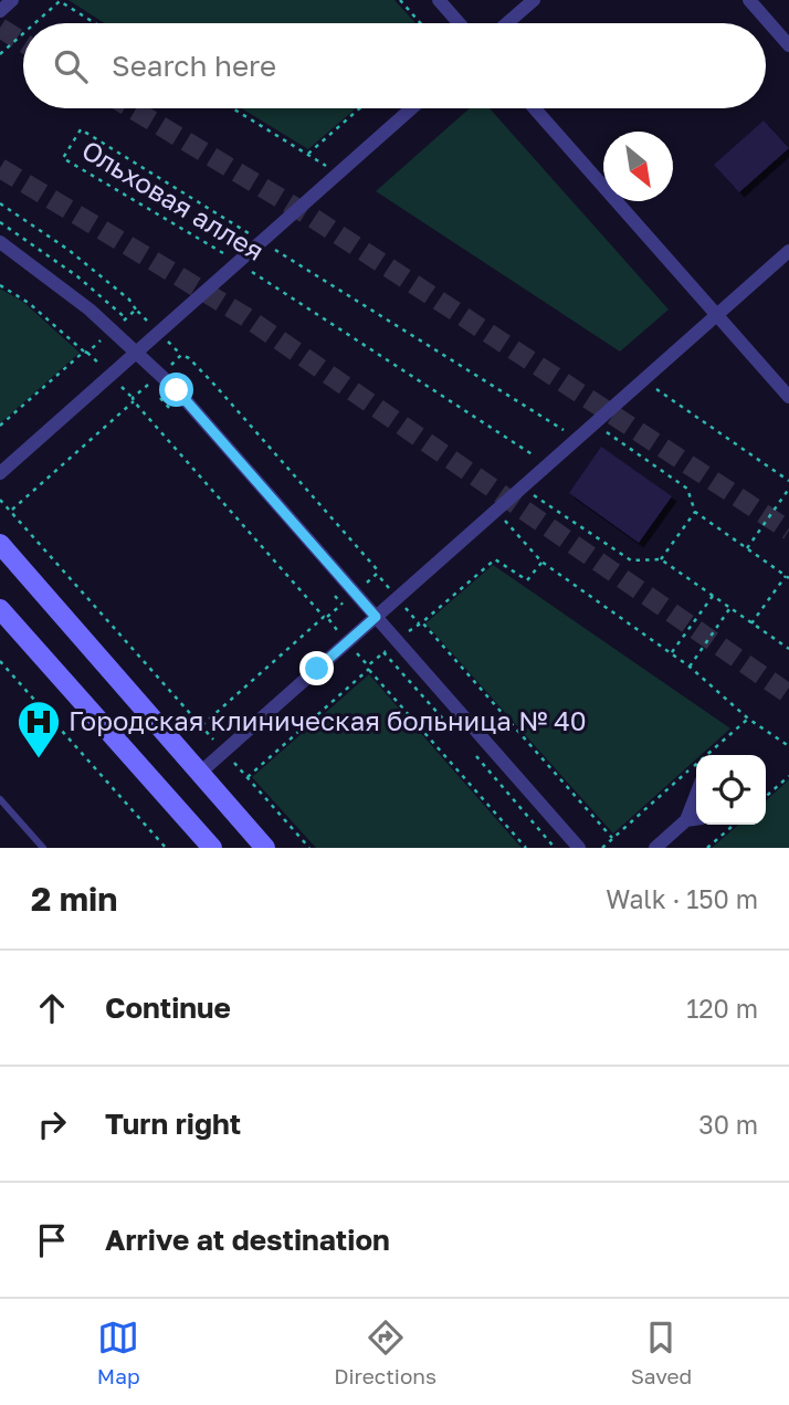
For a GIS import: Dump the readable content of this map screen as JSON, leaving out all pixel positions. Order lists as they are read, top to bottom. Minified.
{"streets":{"path":["Ольховая аллея"]},"places":{"hospital":["Городская клиническая больница № 40"]},"north":"bottom right","page":{"search":"Search here","heading":["2 min","Walk · 150 m"],"list":[["Continue","120 m"],["Turn right","30 m"],"Arrive at destination"],"nav":["Map","Directions","Saved"]}}
